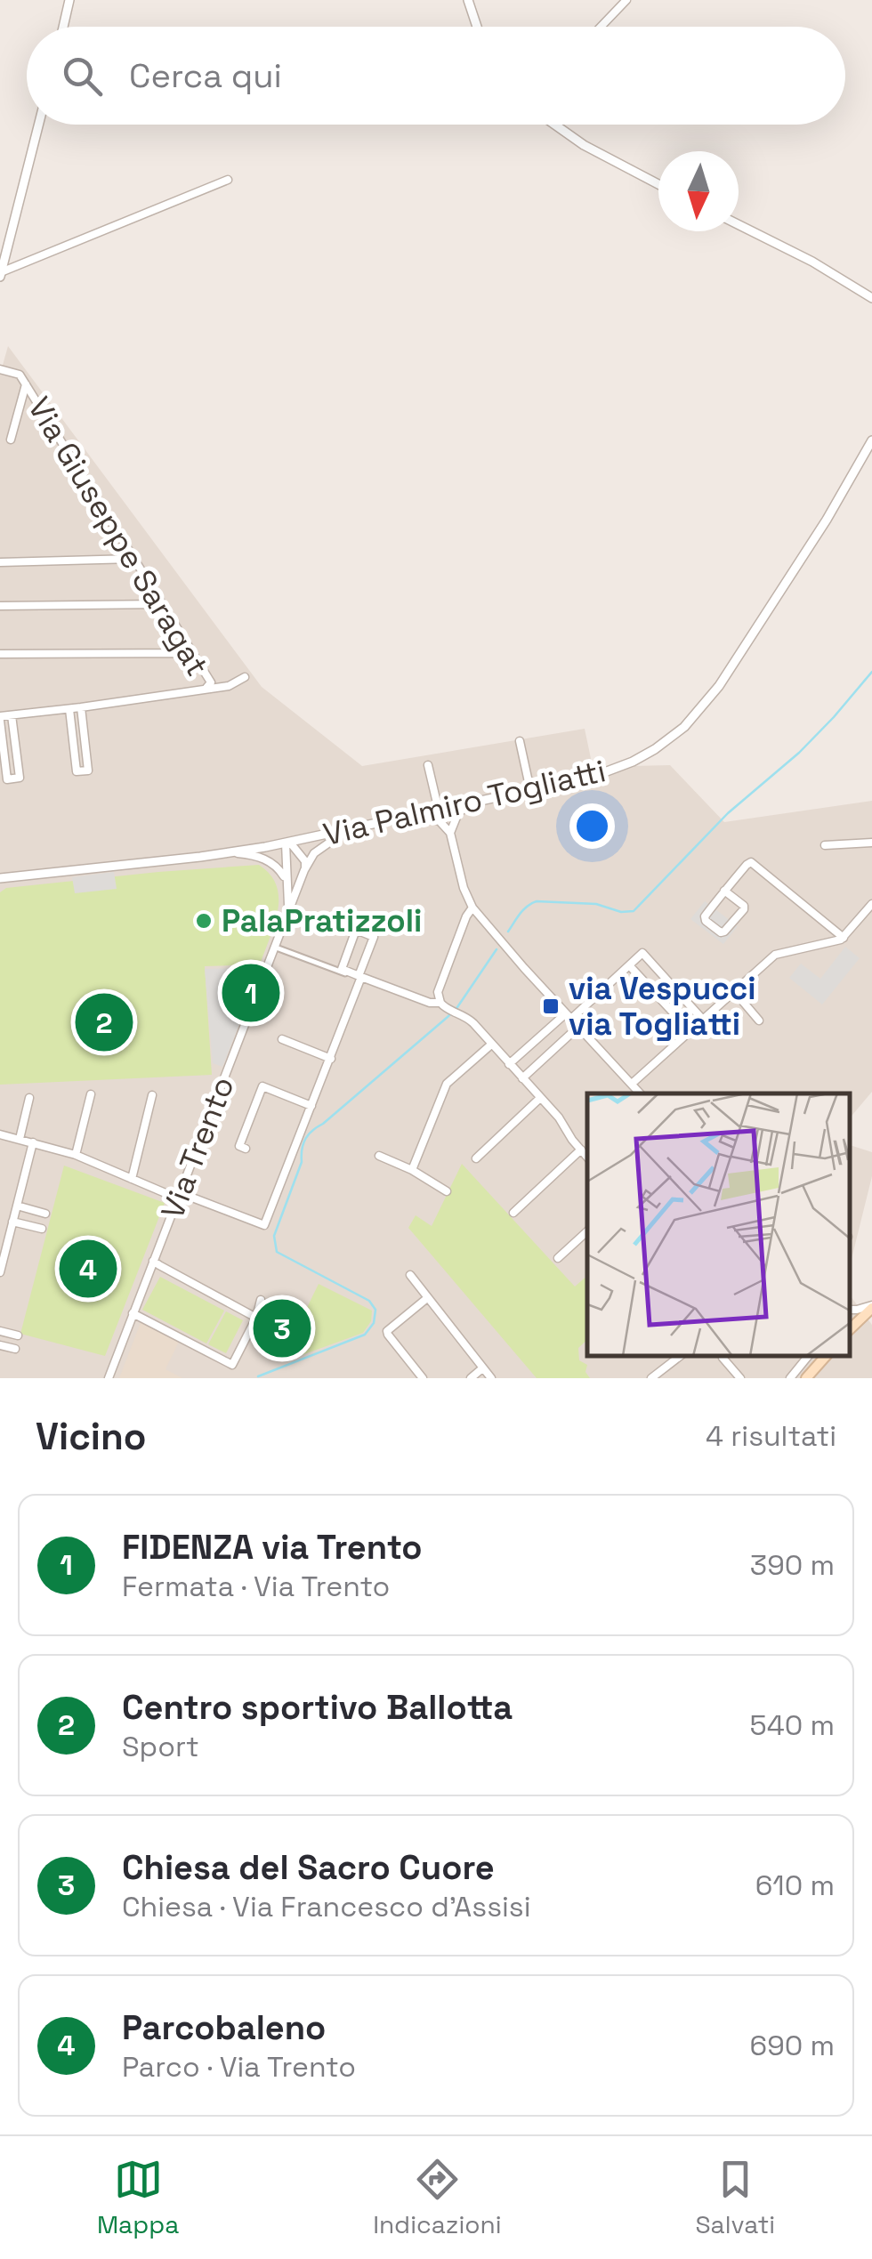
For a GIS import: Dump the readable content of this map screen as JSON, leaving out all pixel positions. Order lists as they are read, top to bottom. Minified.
{"streets":{"street":["Via Giuseppe Saragat","Via Palmiro Togliatti","Via Trento"]},"crossings":[["Via Palmiro Togliatti","Via Trento"]],"places":{"other":["PalaPratizzoli"],"transit":["via Vespucci via Togliatti"]},"north":"bottom","page":{"search":"Cerca qui","pins":["1","2","4","3"],"heading":["Vicino","4 risultati"],"list":[{"mark":"1","name":"FIDENZA via Trento","note":"Fermata · Via Trento","value":"390 m"},{"mark":"2","name":"Centro sportivo Ballotta","note":"Sport","value":"540 m"},{"mark":"3","name":"Chiesa del Sacro Cuore","note":"Chiesa · Via Francesco d'Assisi","value":"610 m"},{"mark":"4","name":"Parcobaleno","note":"Parco · Via Trento","value":"690 m"}],"nav":["Mappa","Indicazioni","Salvati"]}}
